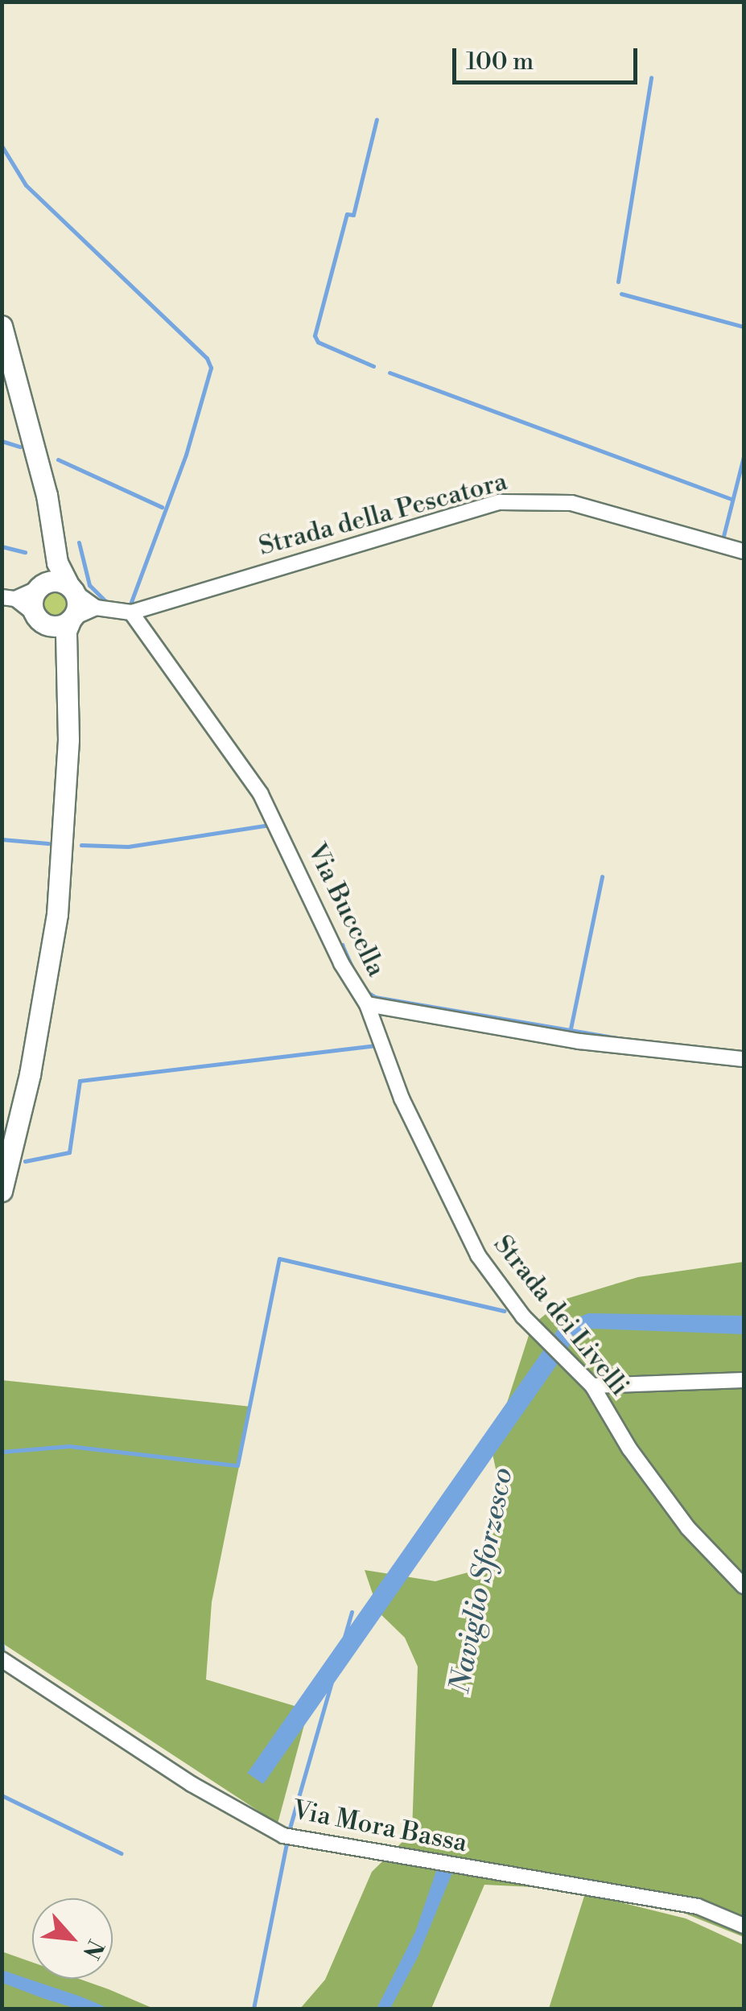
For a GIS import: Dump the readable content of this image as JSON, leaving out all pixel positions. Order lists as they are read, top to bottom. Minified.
{"streets":{"street":["Strada della Pescatora","Via Buccella","Strada dei Livelli","Via Mora Bassa"]},"crossings":[["Strada della Pescatora","Via Buccella"],["Via Buccella","Strada dei Livelli"]],"water":["Naviglio Sforzesco"],"scale_bar":"100 m","north":"bottom right"}
